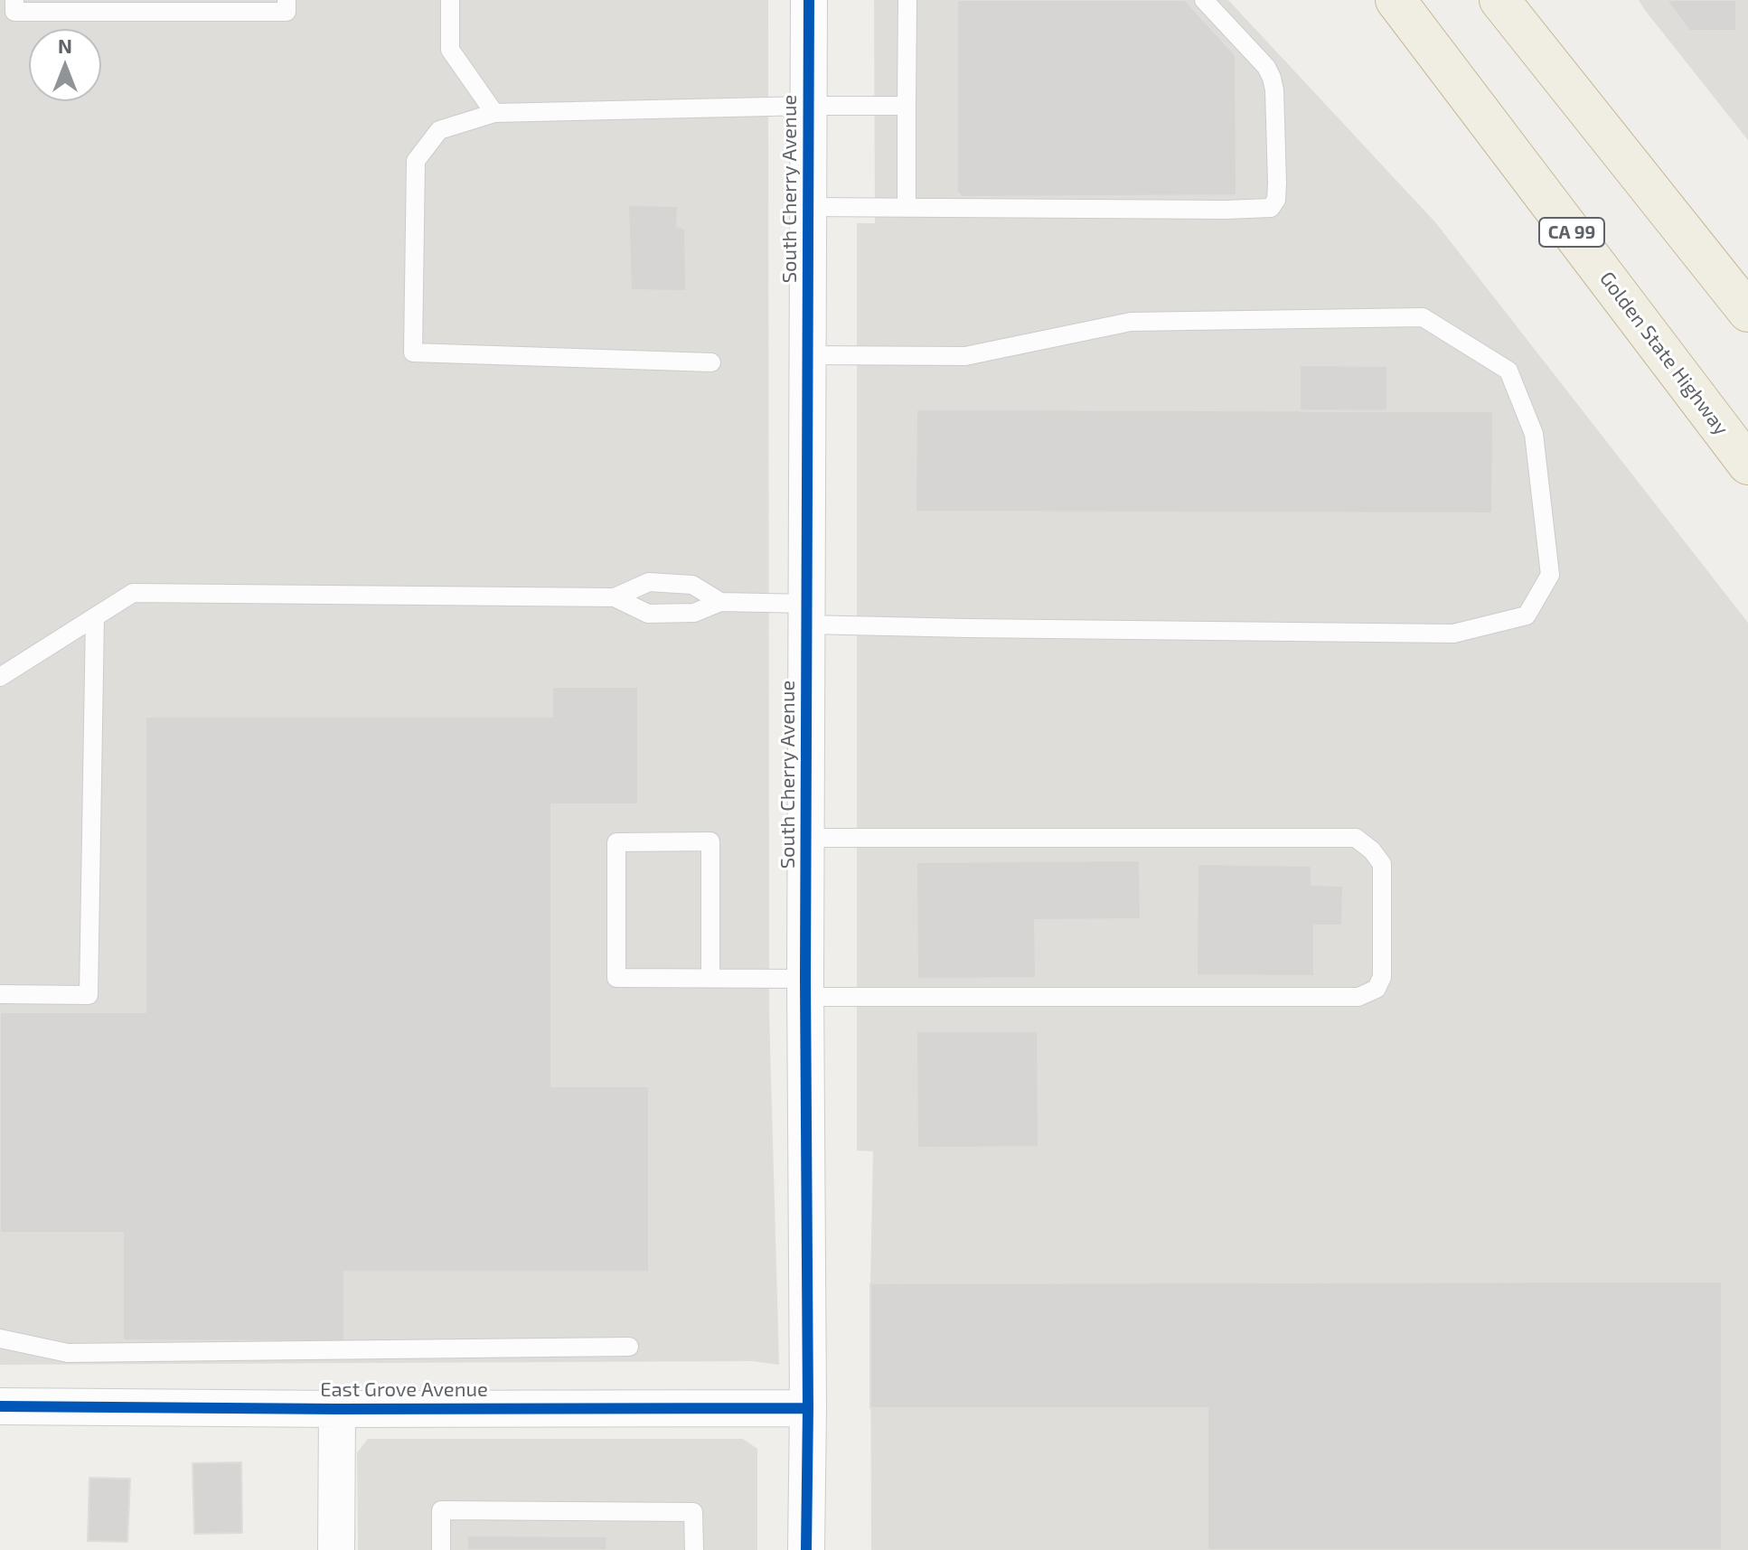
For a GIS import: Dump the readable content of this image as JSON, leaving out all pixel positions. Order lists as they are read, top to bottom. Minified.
{"streets":{"highway":["CA 99","Golden State Highway"],"street":["South Cherry Avenue","East Grove Avenue"]},"crossings":[["South Cherry Avenue","East Grove Avenue"]],"north":"top"}
